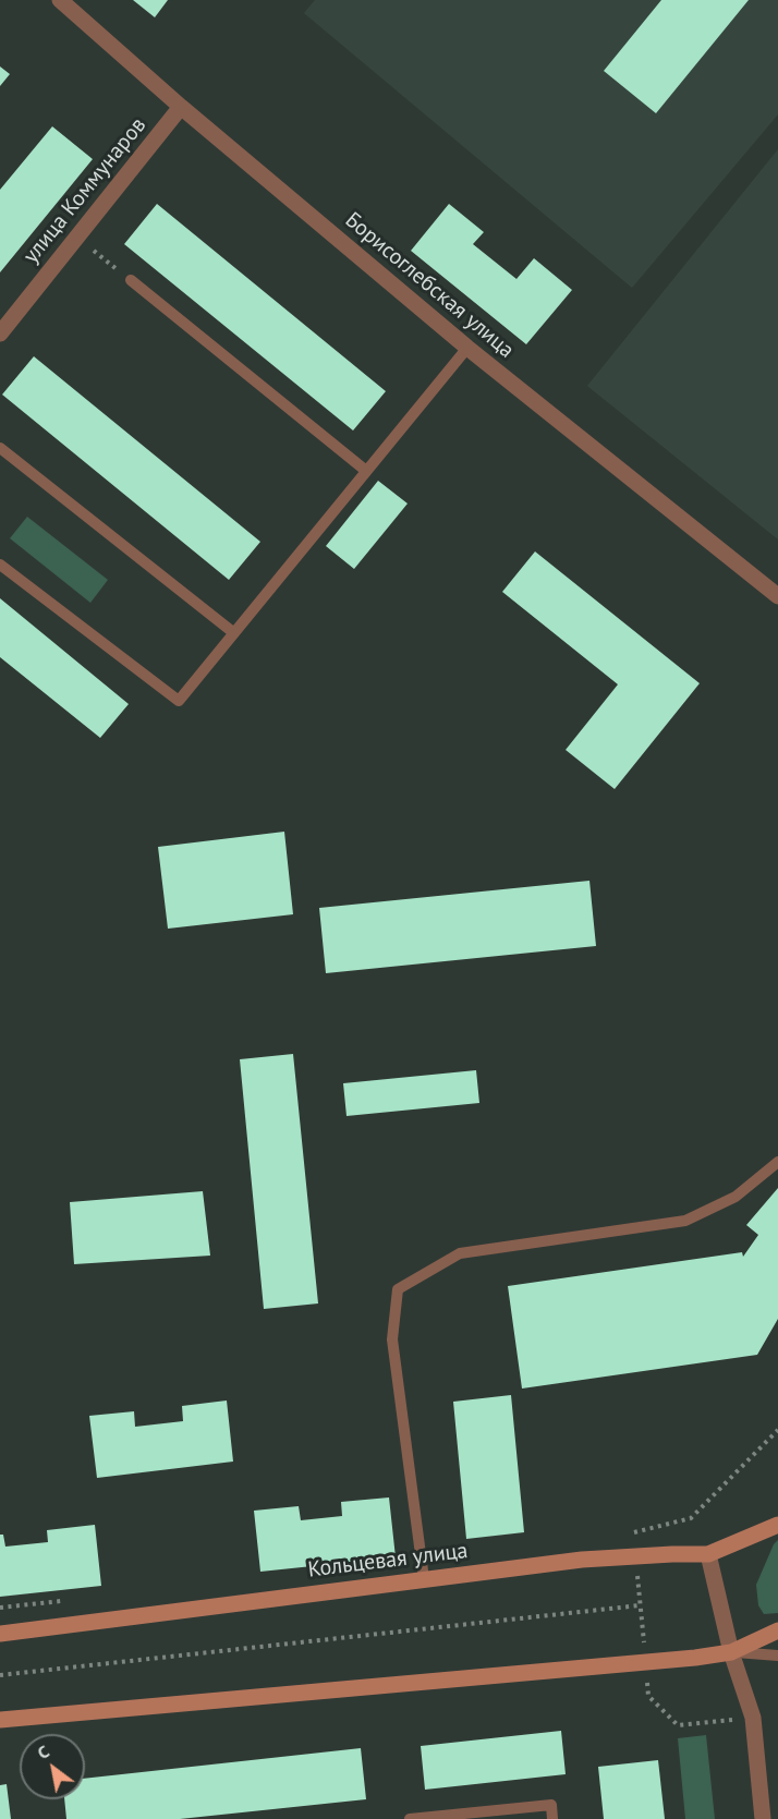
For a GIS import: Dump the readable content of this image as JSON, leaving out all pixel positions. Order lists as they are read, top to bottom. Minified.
{"streets":{"main road":["Кольцевая улица"],"street":["улица Коммунаров","Борисоглебская улица"]},"crossings":[["улица Коммунаров","Борисоглебская улица"]],"north":"top left"}
